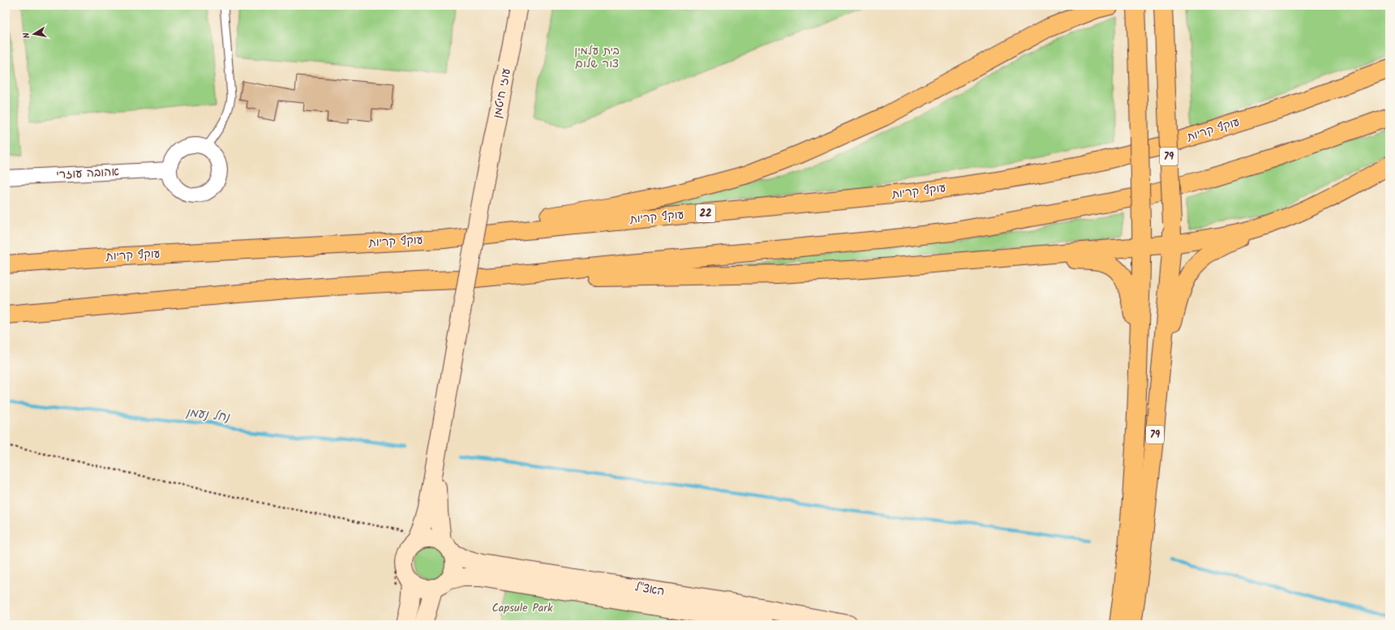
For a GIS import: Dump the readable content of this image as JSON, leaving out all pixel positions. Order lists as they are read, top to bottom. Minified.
{"streets":{"highway":["עוקף קריות","79","22"],"main road":["עוזי חיטמן","האצ\"ל"],"street":["אהובה עוזרי"]},"water":["נחל נעמן"],"parks":["בית עלמין צור שלום","Capsule Park"],"north":"left"}
